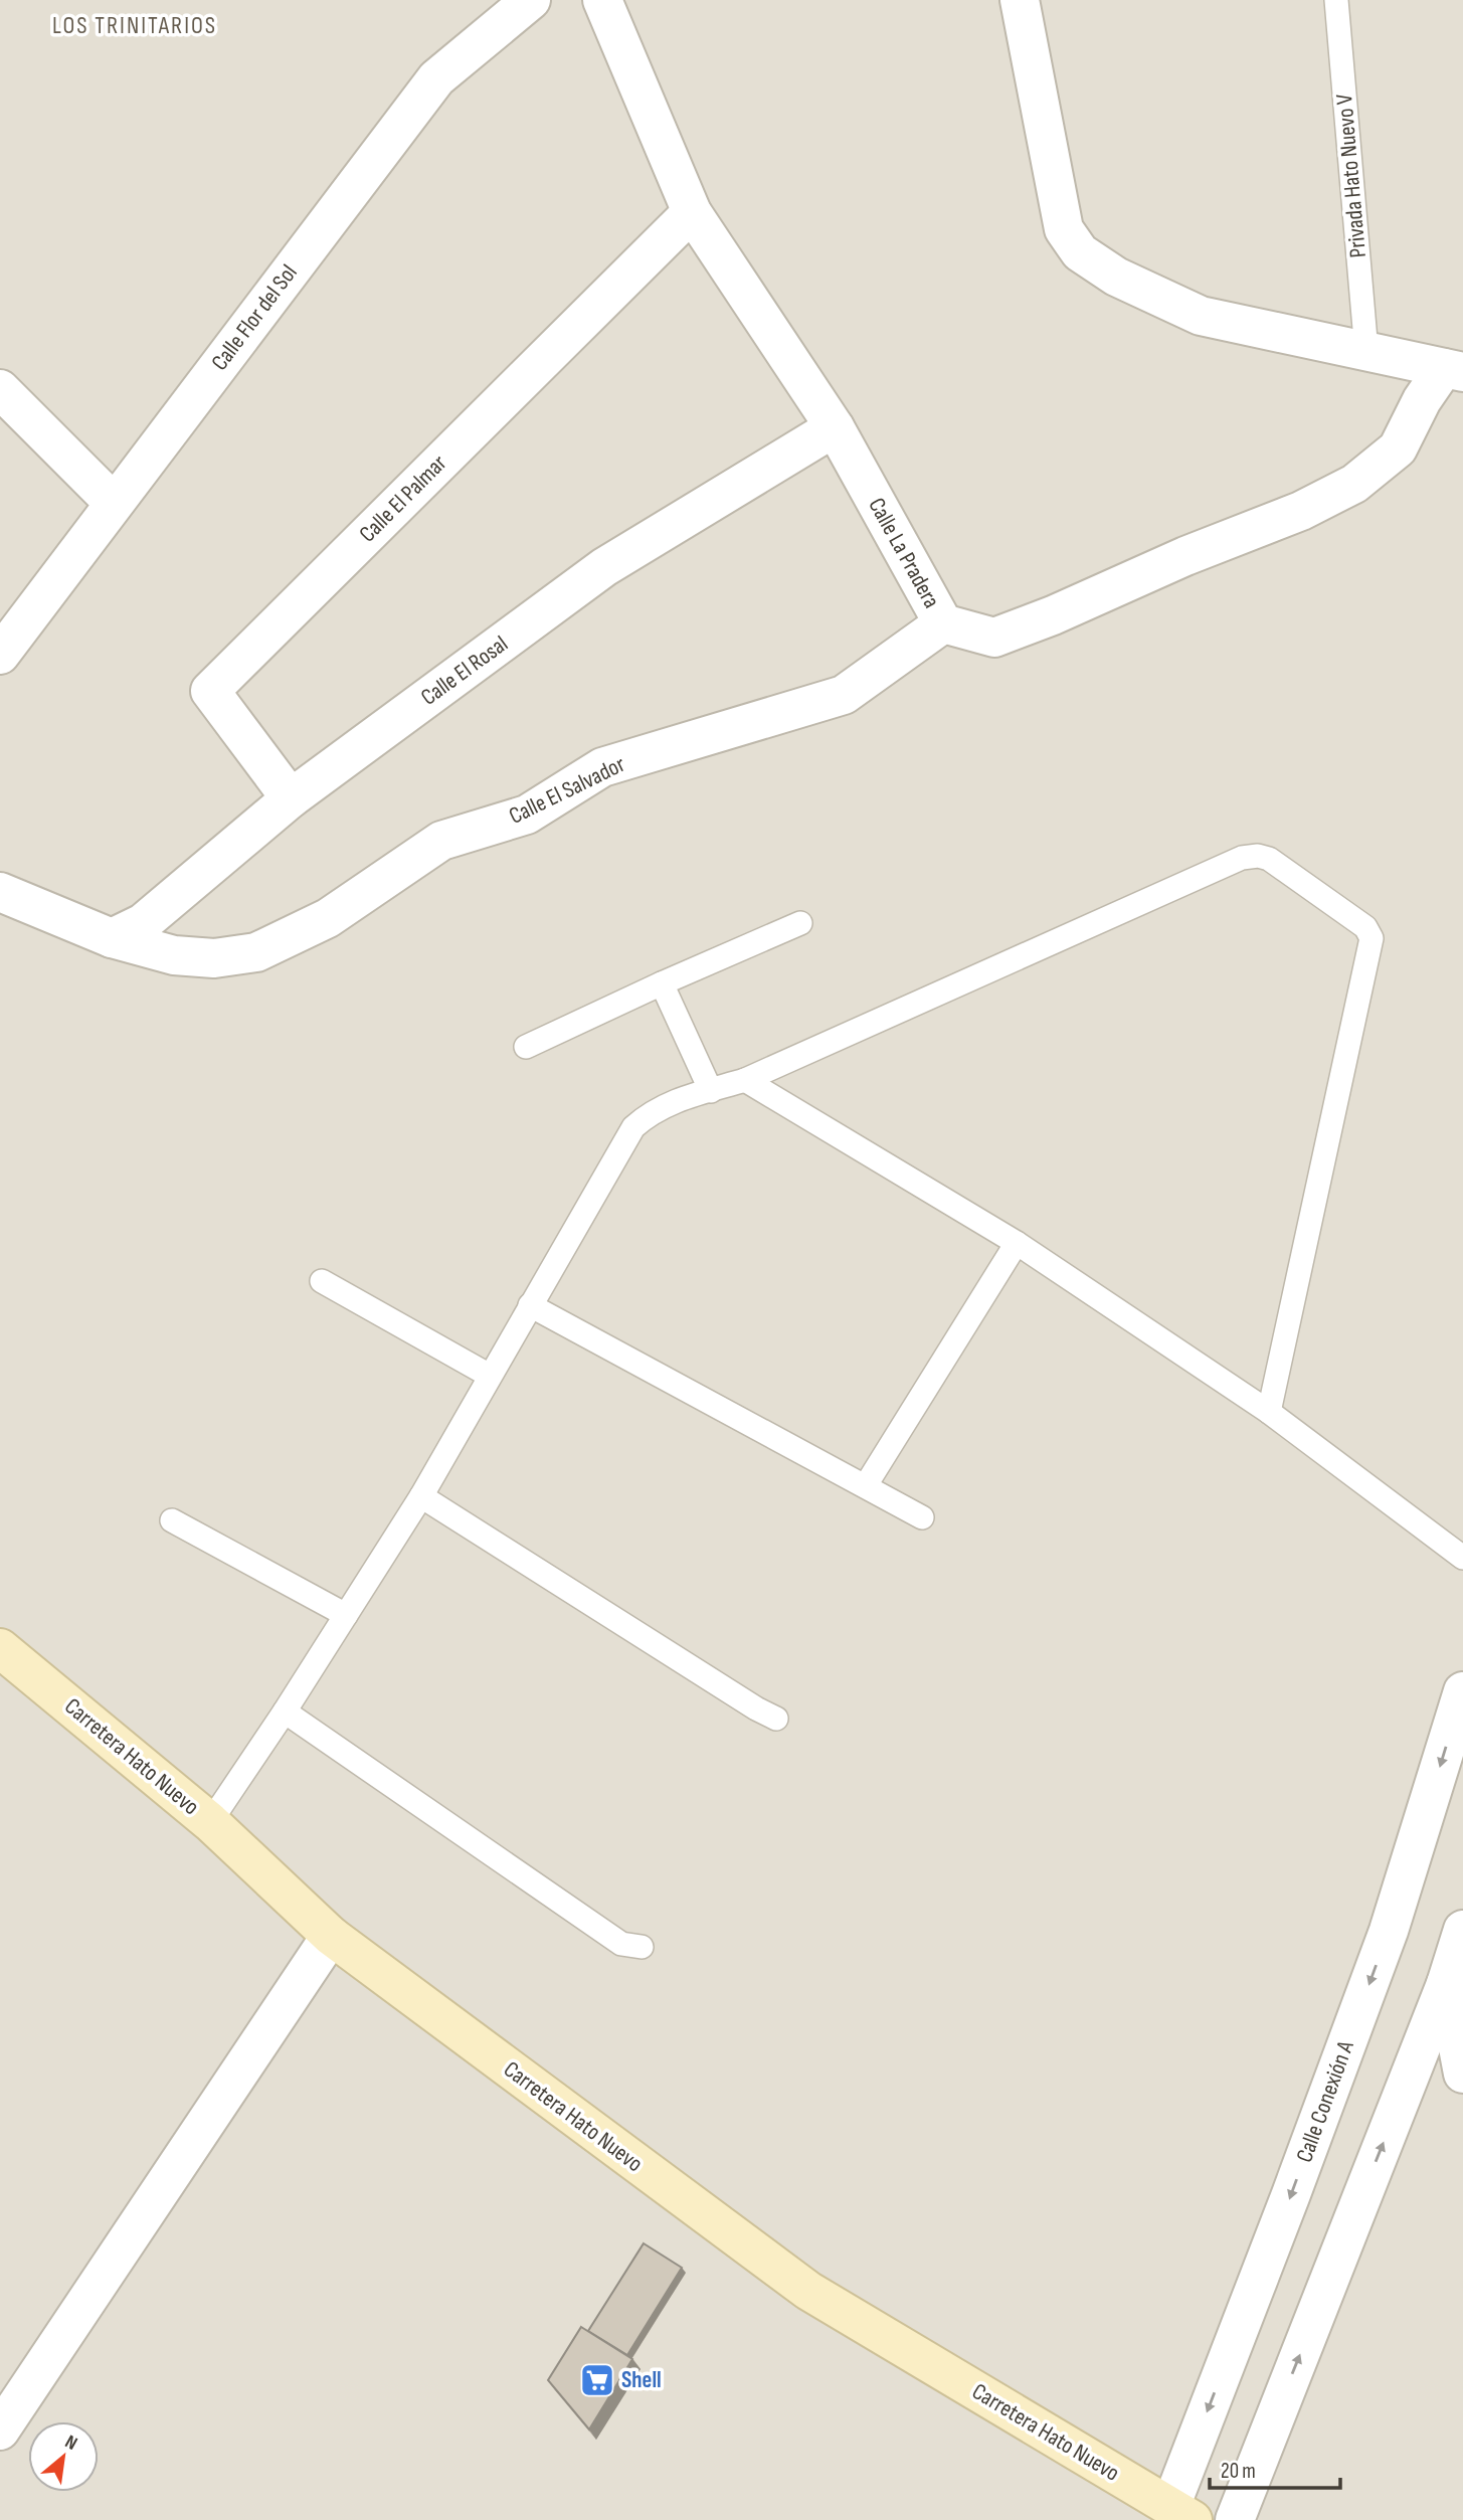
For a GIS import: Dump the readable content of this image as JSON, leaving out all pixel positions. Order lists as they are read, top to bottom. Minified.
{"streets":{"main road":["Carretera Hato Nuevo"],"street":["Calle Flor del Sol","Calle El Palmar","Calle La Pradera","Calle El Rosal","Calle El Salvador","Calle Conexión A"],"lane":["Privada Hato Nuevo V"]},"crossings":[["Calle El Palmar","Calle La Pradera"],["Calle El Palmar","Calle El Rosal"],["Calle La Pradera","Calle El Rosal"],["Calle La Pradera","Calle El Salvador"],["Calle El Rosal","Calle El Salvador"],["Carretera Hato Nuevo","Calle Conexión A"]],"districts":["LOS TRINITARIOS"],"places":{"supermarket":["Shell"]},"scale_bar":"20 m","north":"top right"}
